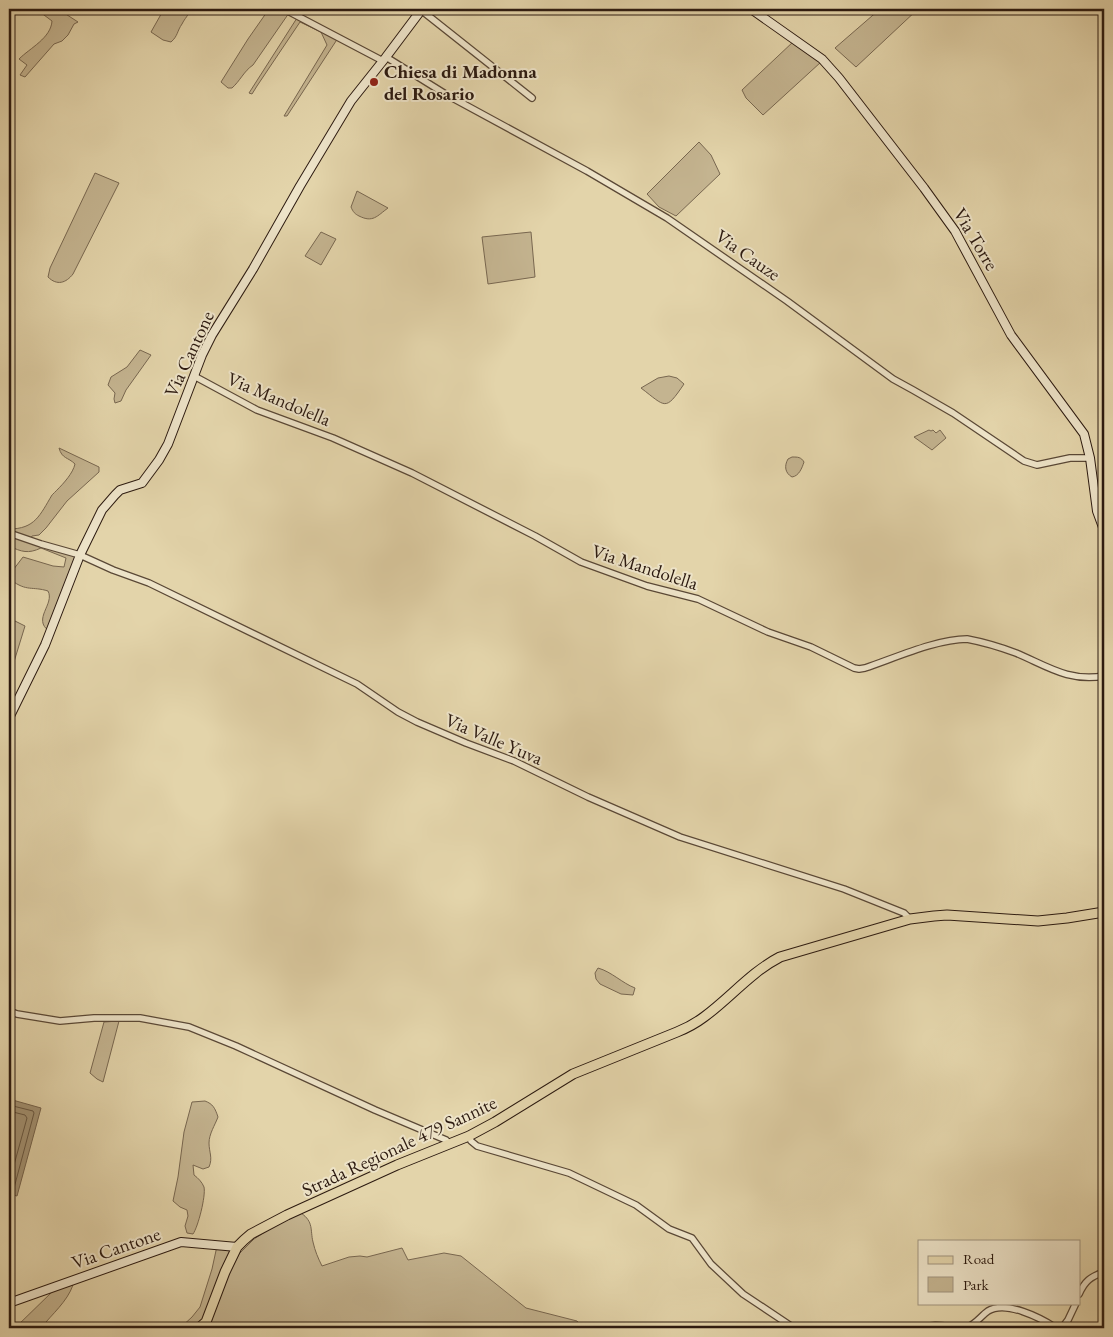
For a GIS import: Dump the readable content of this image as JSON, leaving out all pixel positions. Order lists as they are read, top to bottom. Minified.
{"streets":{"main road":["Via Torre","Via Cantone","Strada Regionale 479 Sannite"],"street":["Via Cauze","Via Mandolella","Via Valle Yuva"]},"crossings":[["Via Torre","Via Cauze"],["Via Cauze","Via Cantone"],["Via Cantone","Via Mandolella"],["Via Cantone","Via Valle Yuva"],["Via Cantone","Strada Regionale 479 Sannite"],["Via Valle Yuva","Strada Regionale 479 Sannite"]],"places":["Chiesa di Madonna del Rosario"],"legend":["Road","Park"]}
